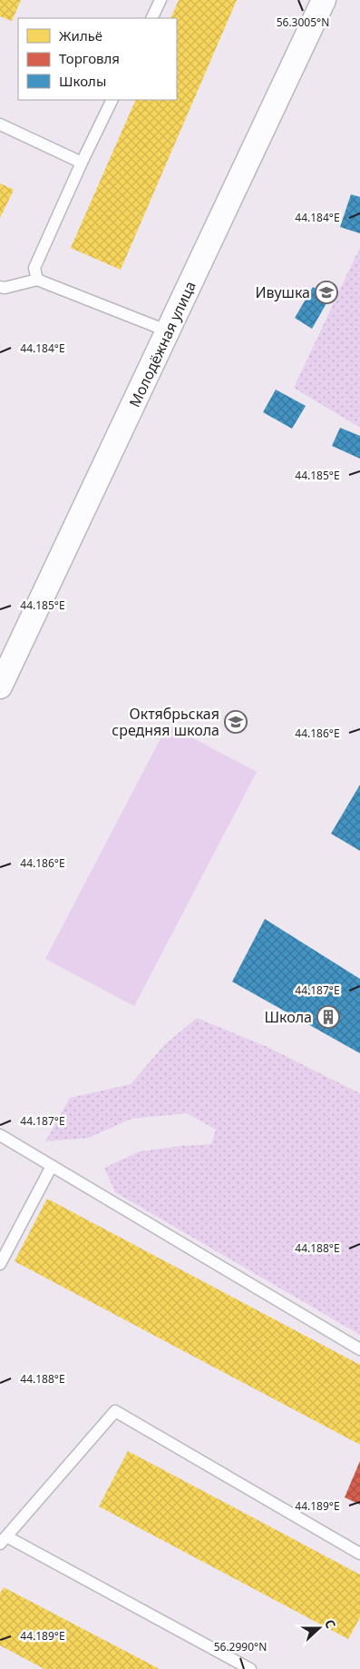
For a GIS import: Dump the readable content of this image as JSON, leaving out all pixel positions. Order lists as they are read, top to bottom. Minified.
{"streets":{"street":["Молодёжная улица"]},"places":{"school or university":["Ивушка","Октябрьская средняя школа"],"building":["Школа"]},"legend":["Жильё","Торговля","Школы"],"north":"right","coordinates":["56.3005°N","44.184°E","44.185°E","44.186°E","44.187°E","44.188°E","44.189°E","56.2990°N"]}
